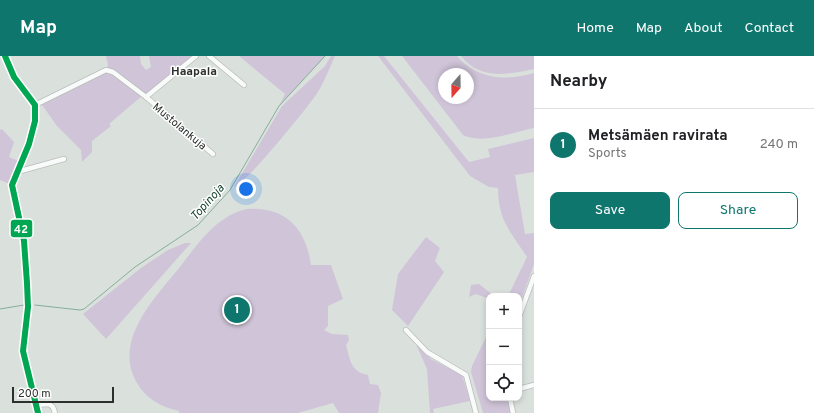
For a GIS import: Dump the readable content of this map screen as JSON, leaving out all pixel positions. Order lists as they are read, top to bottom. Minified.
{"streets":{"street":["Mustolankuja"]},"districts":["Haapala"],"water":["Topinoja"],"lines":["transit line 42"],"scale_bar":"200 m","north":"bottom","page":{"header":"Map","nav":["Home","Map","About","Contact"],"heading":"Nearby","list":[{"mark":"1","name":"Metsämäen ravirata","note":"Sports","value":"240 m"}],"buttons":["Save","Share"],"map_buttons":["+","−"],"pins":"1","scale":"200 m"}}
